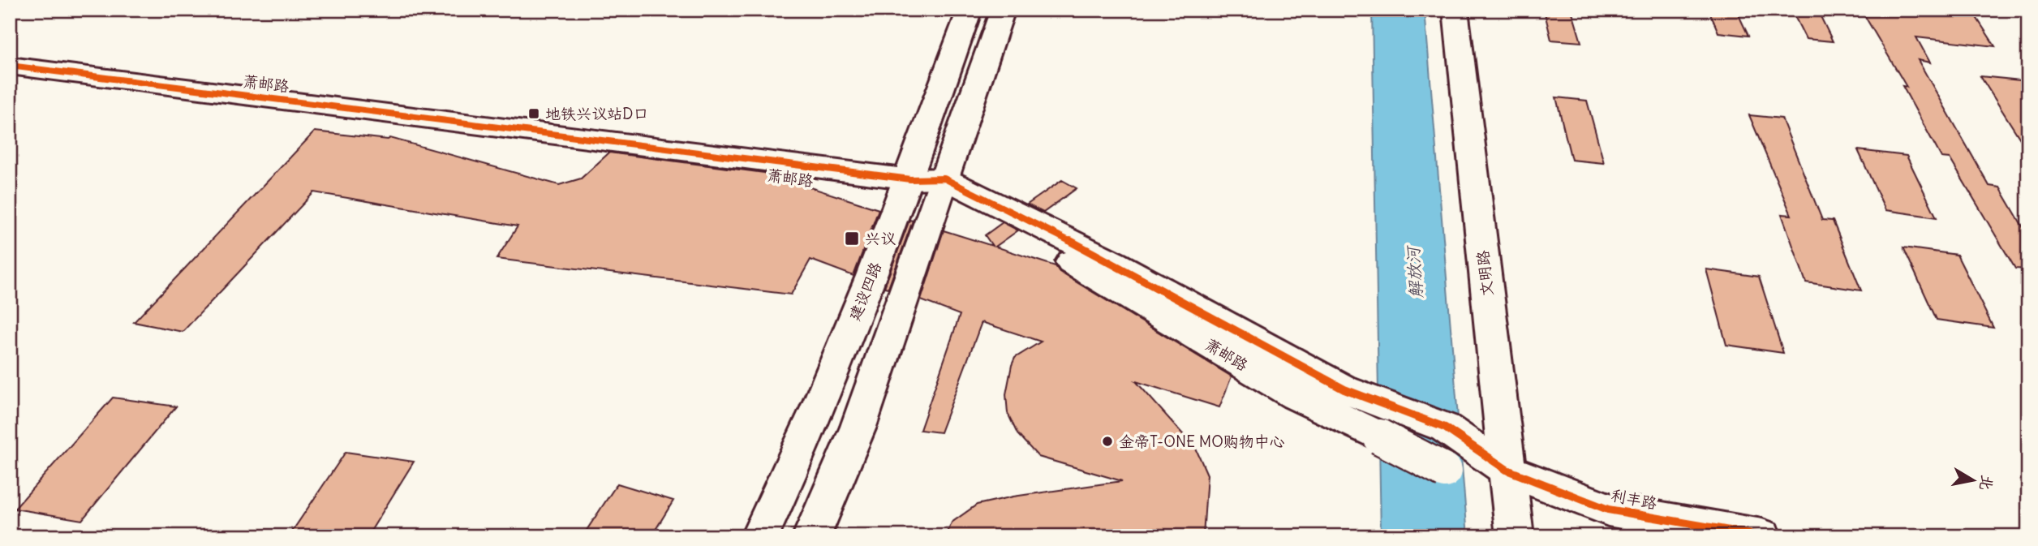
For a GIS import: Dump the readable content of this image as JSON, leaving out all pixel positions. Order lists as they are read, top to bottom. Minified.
{"streets":{"street":["萧邮路","文明路","建设四路","利丰路"]},"crossings":[["萧邮路","建设四路"],["文明路","利丰路"]],"water":["解放河"],"places":{"transit":["地铁兴议站D口","兴议"],"other":["金帝T-ONE MO购物中心"]},"north":"right"}
